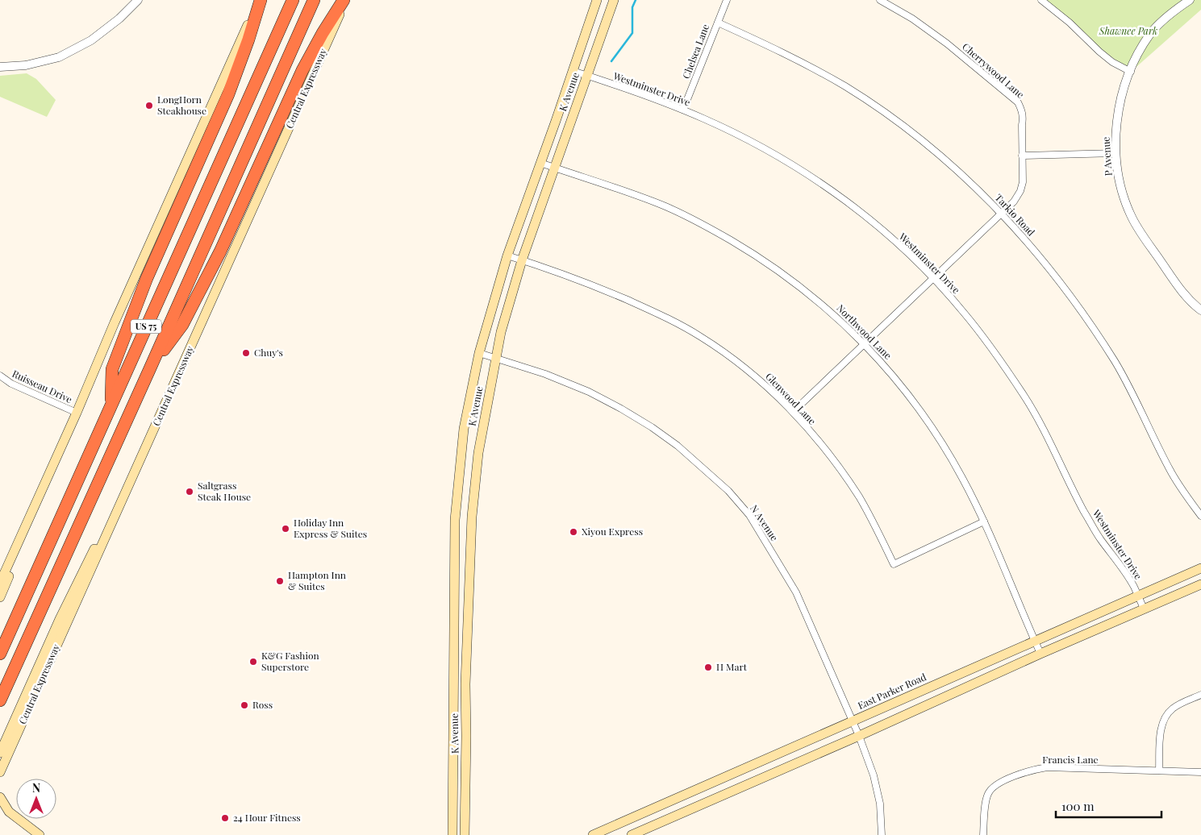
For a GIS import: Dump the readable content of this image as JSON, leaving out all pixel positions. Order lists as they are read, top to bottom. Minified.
{"streets":{"highway":["US 75"],"main road":["Central Expressway","K Avenue","East Parker Road"],"street":["Chelsea Lane","Cherrywood Lane","Westminster Drive","P Avenue","Tarkio Road","Northwood Lane","Ruisseau Drive","Glenwood Lane","N Avenue","Francis Lane"]},"crossings":[["Chelsea Lane","Westminster Drive"],["Chelsea Lane","Tarkio Road"],["Cherrywood Lane","Westminster Drive"],["Cherrywood Lane","Tarkio Road"],["Cherrywood Lane","Northwood Lane"],["Cherrywood Lane","Glenwood Lane"],["Westminster Drive","K Avenue"],["Westminster Drive","East Parker Road"],["K Avenue","Northwood Lane"],["K Avenue","Glenwood Lane"],["K Avenue","N Avenue"],["Northwood Lane","Glenwood Lane"],["Northwood Lane","East Parker Road"],["N Avenue","East Parker Road"]],"parks":["Shawnee Park"],"places":["LongHorn Steakhouse","Chuy's","Saltgrass Steak House","Holiday Inn Express & Suites","Xiyou Express","Hampton Inn & Suites","K&G Fashion Superstore","H Mart","Ross","24 Hour Fitness"],"scale_bar":"100 m","north":"top"}
